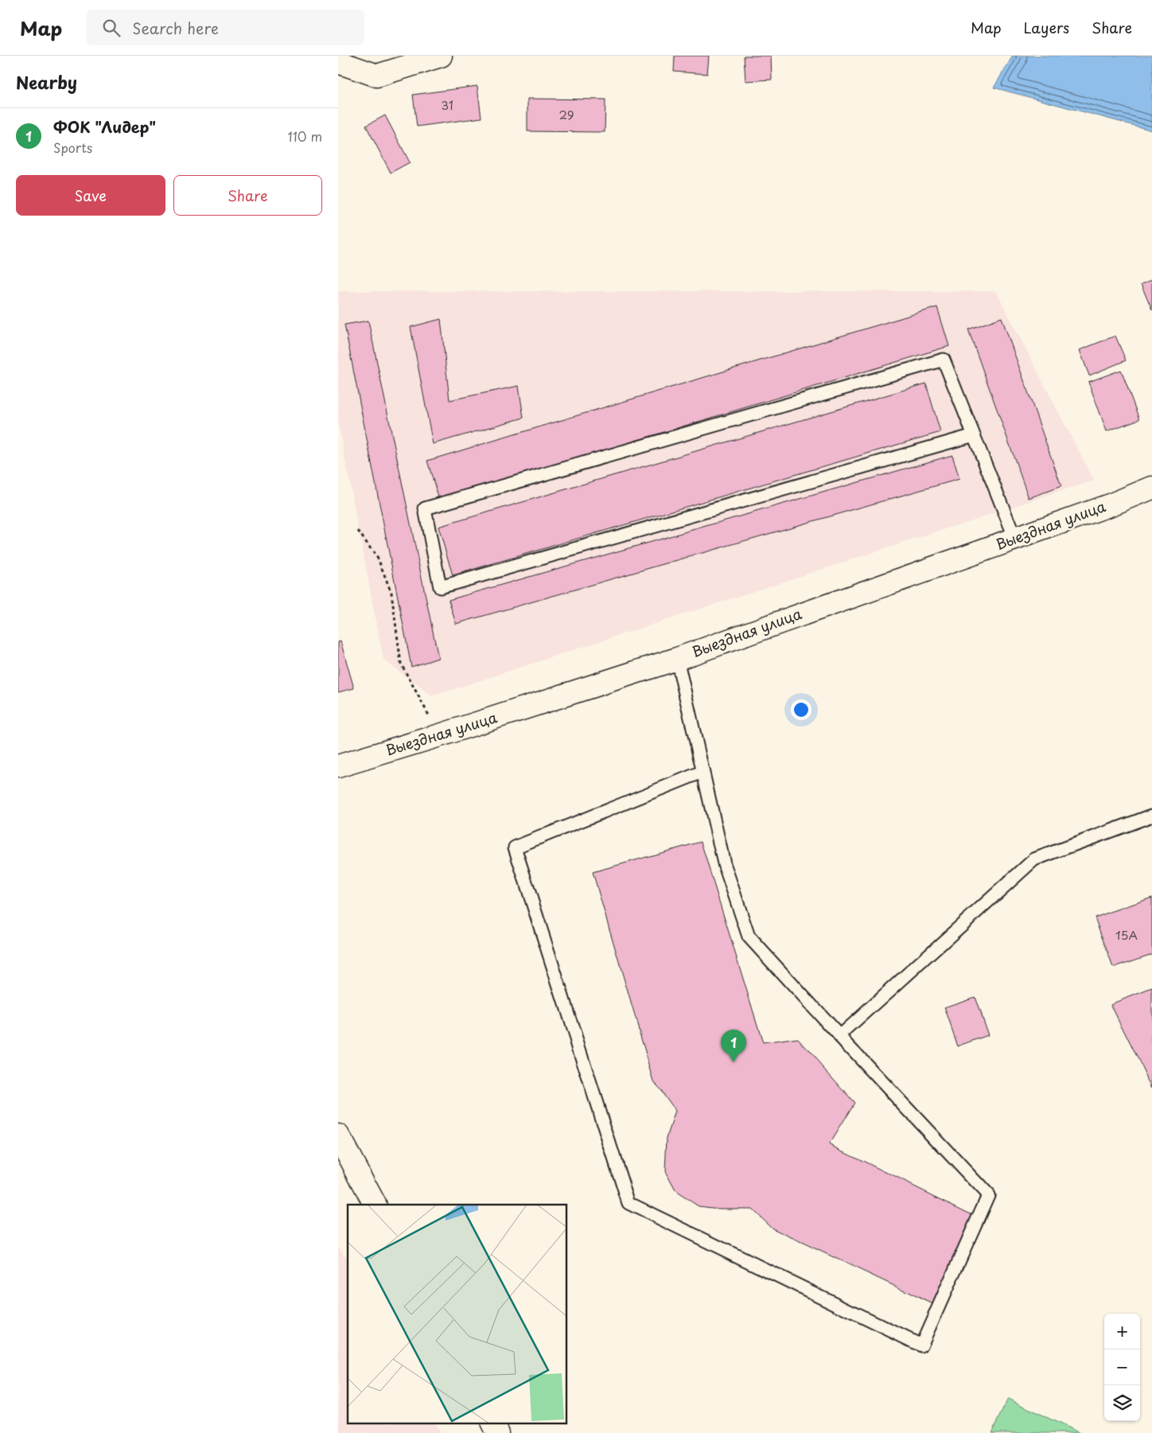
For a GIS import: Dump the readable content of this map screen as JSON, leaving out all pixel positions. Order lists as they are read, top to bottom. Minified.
{"streets":{"street":["Выездная улица"]},"house_numbers":["31","29","15А"],"page":{"header":"Map","search":"Search here","nav":["Map","Layers","Share"],"heading":"Nearby","list":[{"mark":"1","name":"ФОК \"Лидер\"","note":"Sports","value":"110 m"}],"buttons":["Save","Share"],"pins":"1","map_buttons":["+","−"]}}
